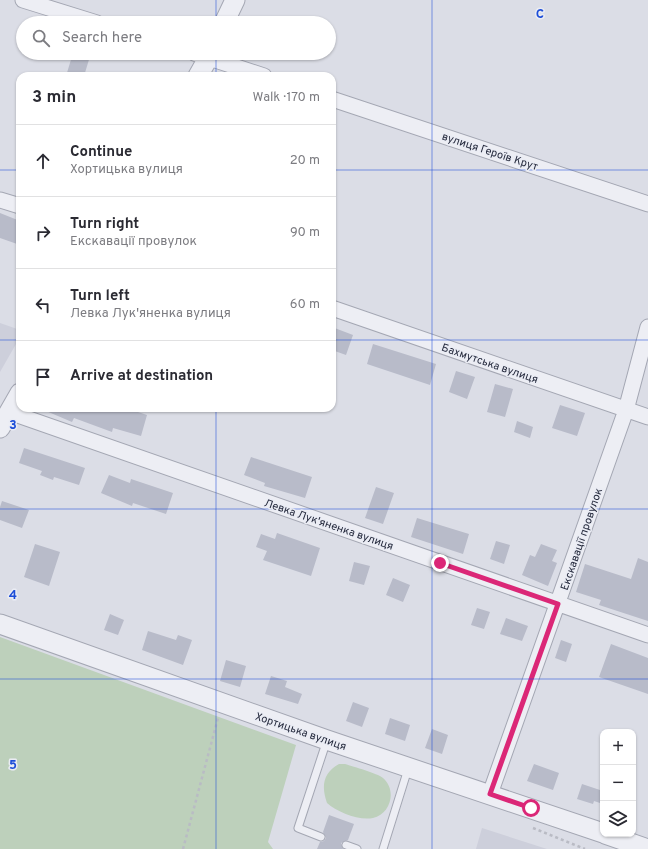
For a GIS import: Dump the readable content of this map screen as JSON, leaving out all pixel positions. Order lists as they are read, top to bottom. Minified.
{"streets":{"street":["вулиця Героїв Крут","Бахмутська вулиця","Левка Лук'яненка вулиця","Екскавації провулок","Хортицька вулиця"]},"crossings":[["Бахмутська вулиця","Екскавації провулок"],["Левка Лук'яненка вулиця","Екскавації провулок"],["Екскавації провулок","Хортицька вулиця"]],"page":{"search":"Search here","heading":["3 min","Walk · 170 m"],"list":[["Continue","Хортицька вулиця","20 m"],["Turn right","Екскавації провулок","90 m"],["Turn left","Левка Лук'яненка вулиця","60 m"],"Arrive at destination"],"map_buttons":["+","−"]},"grid":{"columns":["C"],"rows":["3","4","5"]}}
